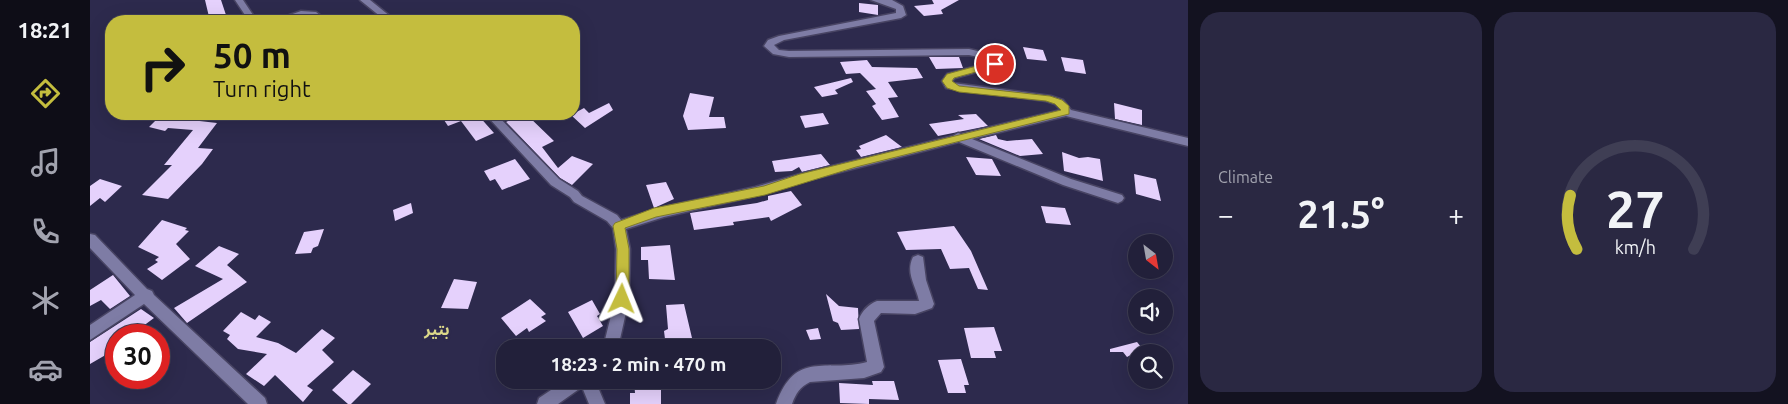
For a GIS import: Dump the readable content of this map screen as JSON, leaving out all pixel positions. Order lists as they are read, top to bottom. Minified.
{"districts":["بتير"],"north":"bottom right","page":{"tabs":"18:21","tile":"Climate","turn":["50 m","Turn right"],"heat":["−","21.5°","+"],"limit":"30","trip":"18:23 · 2 min · 470 m","gauge":["27","km/h"]}}
